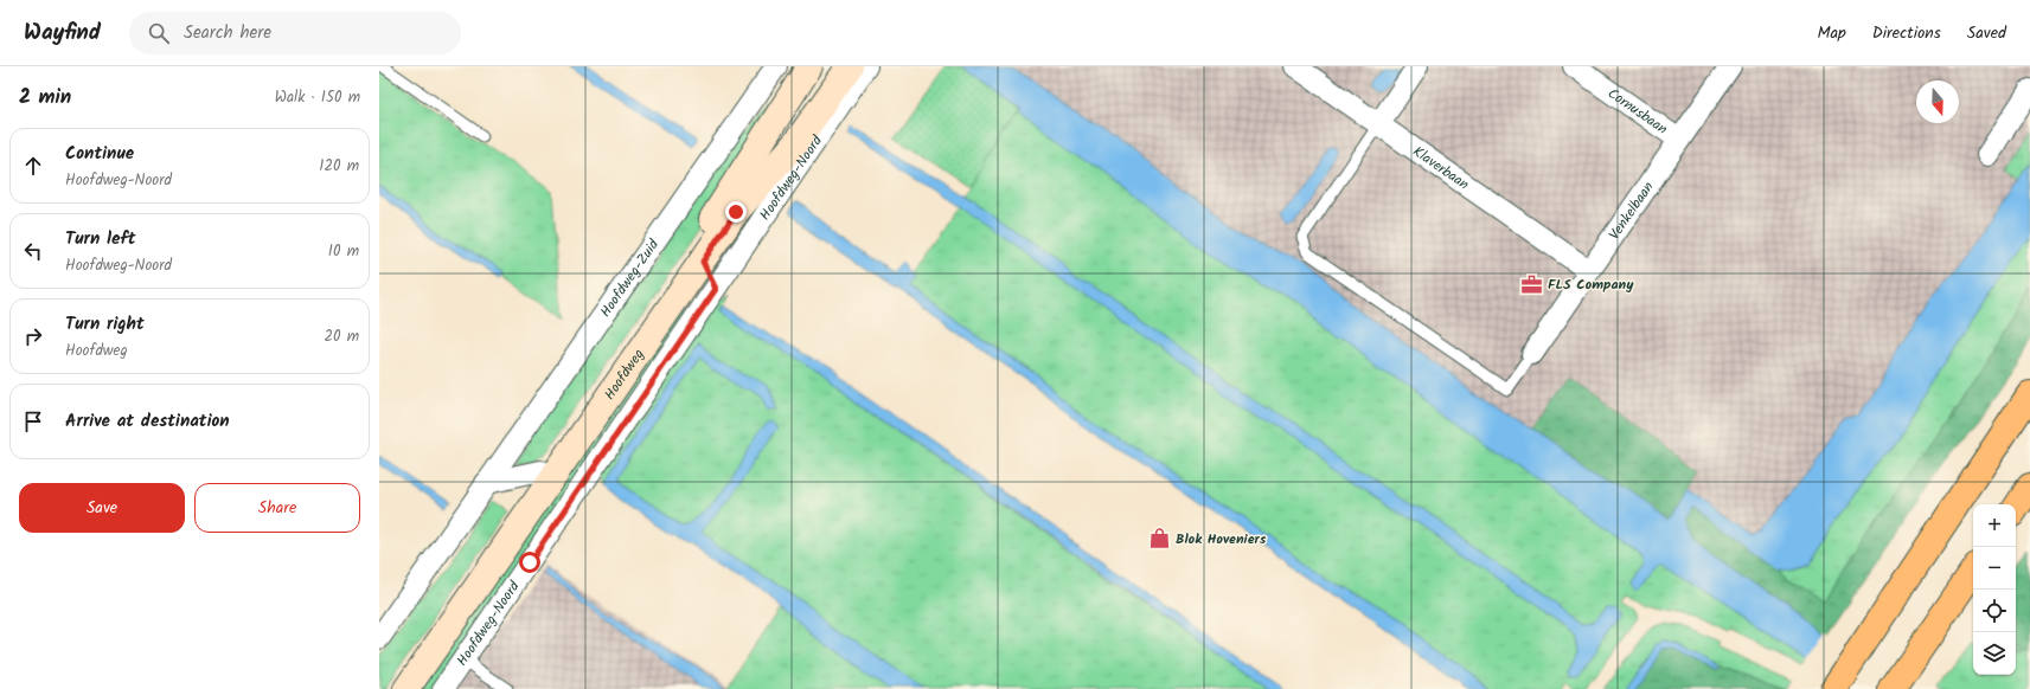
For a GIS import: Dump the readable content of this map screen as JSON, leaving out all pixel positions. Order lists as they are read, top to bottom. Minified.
{"streets":{"main road":["Hoofdweg"],"street":["Cornusbaan","Klaverbaan","Hoofdweg-Noord","Venkelbaan","Hoofdweg-Zuid"]},"crossings":[["Cornusbaan","Venkelbaan"],["Klaverbaan","Venkelbaan"]],"places":{"office":["FLS Company"],"shop":["Blok Hoveniers"]},"north":"bottom","page":{"header":"Wayfind","search":"Search here","nav":["Map","Directions","Saved"],"heading":["2 min","Walk · 150 m"],"list":[["Continue","Hoofdweg-Noord","120 m"],["Turn left","Hoofdweg-Noord","10 m"],["Turn right","Hoofdweg","20 m"],"Arrive at destination"],"buttons":["Save","Share"],"map_buttons":["+","−"]}}
